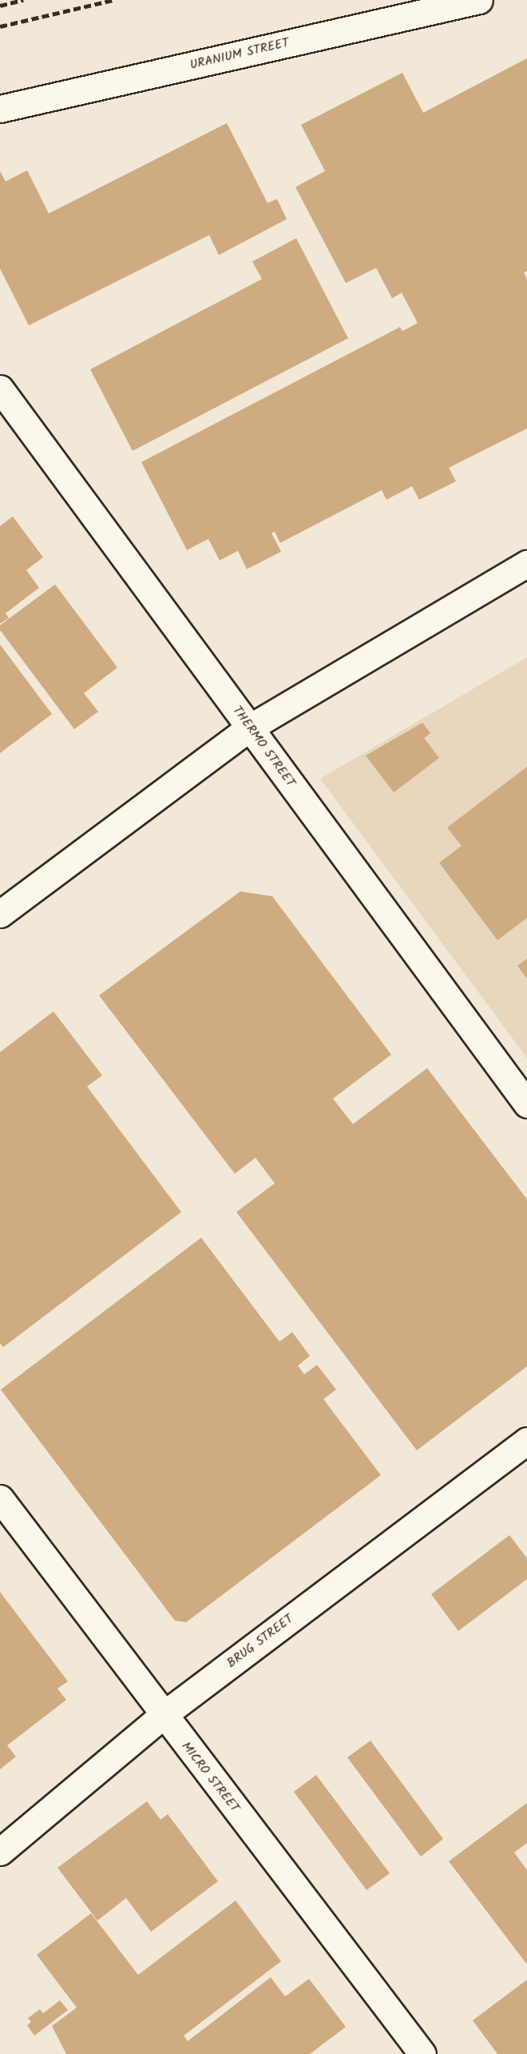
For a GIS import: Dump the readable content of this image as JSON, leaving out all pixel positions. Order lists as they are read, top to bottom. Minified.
{"streets":{"street":["URANIUM STREET","THERMO STREET","BRUG STREET","MICRO STREET"]},"crossings":[["BRUG STREET","MICRO STREET"]]}
